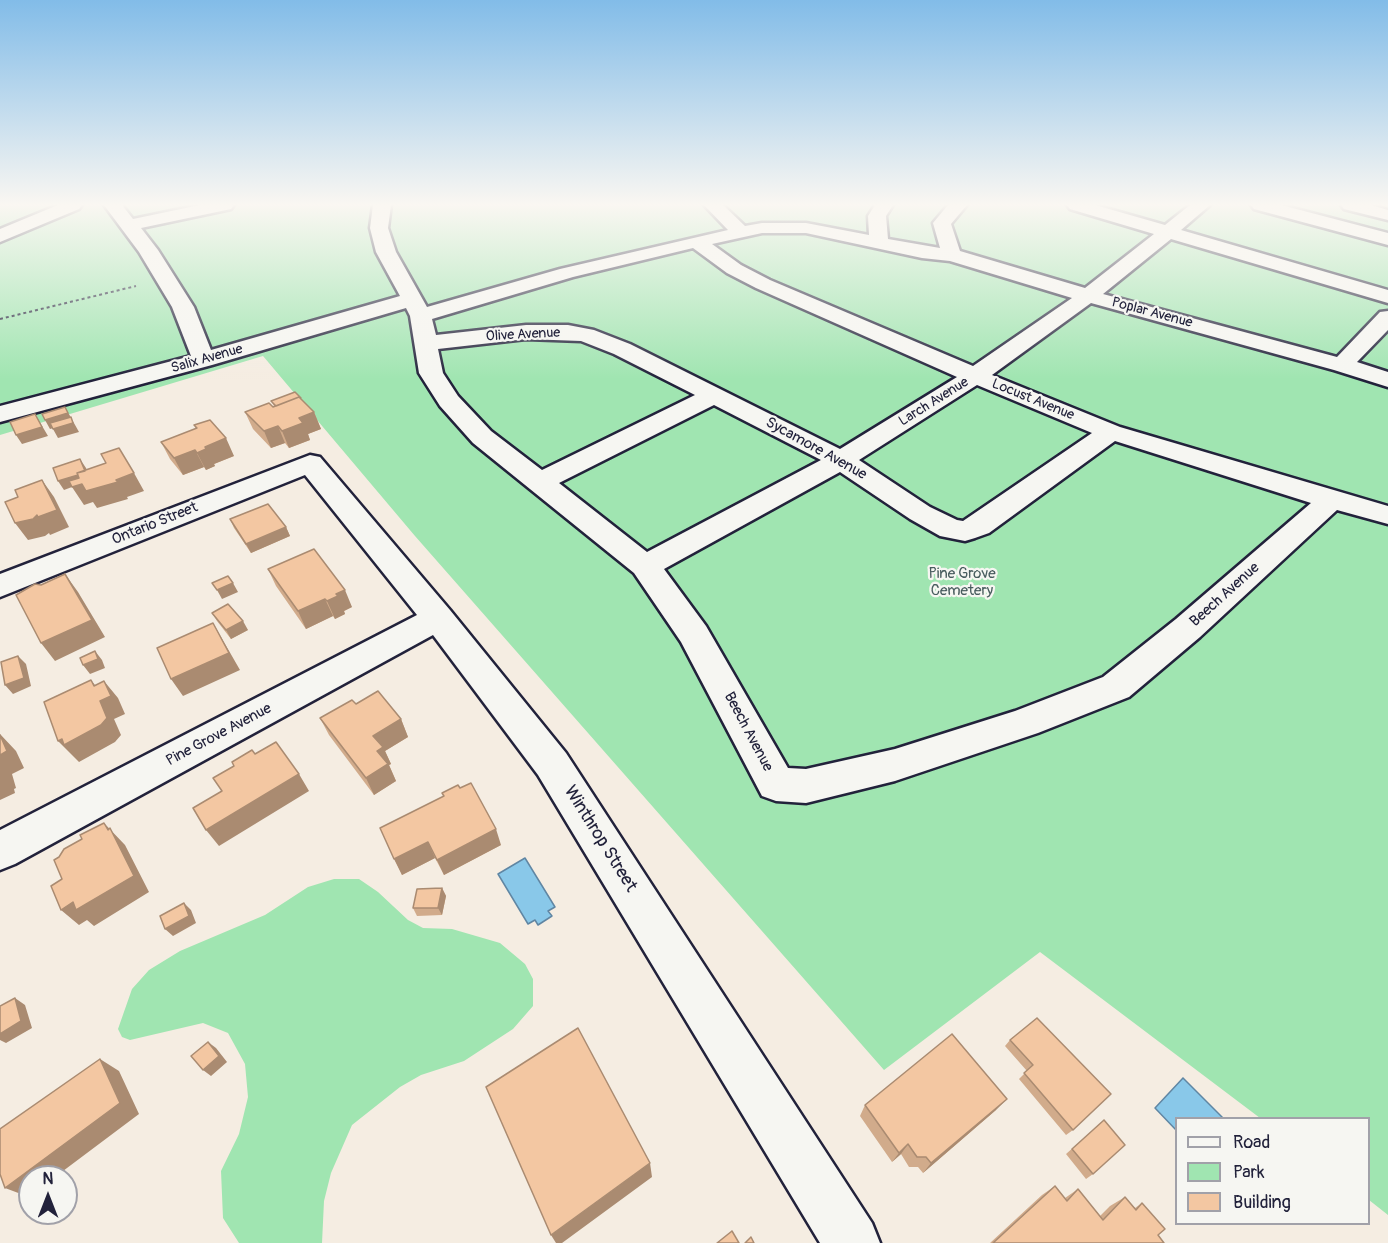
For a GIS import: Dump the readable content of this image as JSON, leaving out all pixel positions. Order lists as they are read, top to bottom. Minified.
{"streets":{"street":["Poplar Avenue","Olive Avenue","Salix Avenue","Locust Avenue","Larch Avenue","Sycamore Avenue","Ontario Street","Beech Avenue","Pine Grove Avenue","Winthrop Street"]},"crossings":[["Poplar Avenue","Olive Avenue"],["Poplar Avenue","Salix Avenue"],["Poplar Avenue","Larch Avenue"],["Poplar Avenue","Beech Avenue"],["Olive Avenue","Salix Avenue"],["Olive Avenue","Sycamore Avenue"],["Olive Avenue","Beech Avenue"],["Salix Avenue","Beech Avenue"],["Locust Avenue","Larch Avenue"],["Locust Avenue","Sycamore Avenue"],["Locust Avenue","Beech Avenue"],["Larch Avenue","Sycamore Avenue"],["Larch Avenue","Beech Avenue"],["Ontario Street","Winthrop Street"],["Pine Grove Avenue","Winthrop Street"]],"parks":["Pine Grove Cemetery"],"legend":["Road","Park","Building"],"north":"top"}
